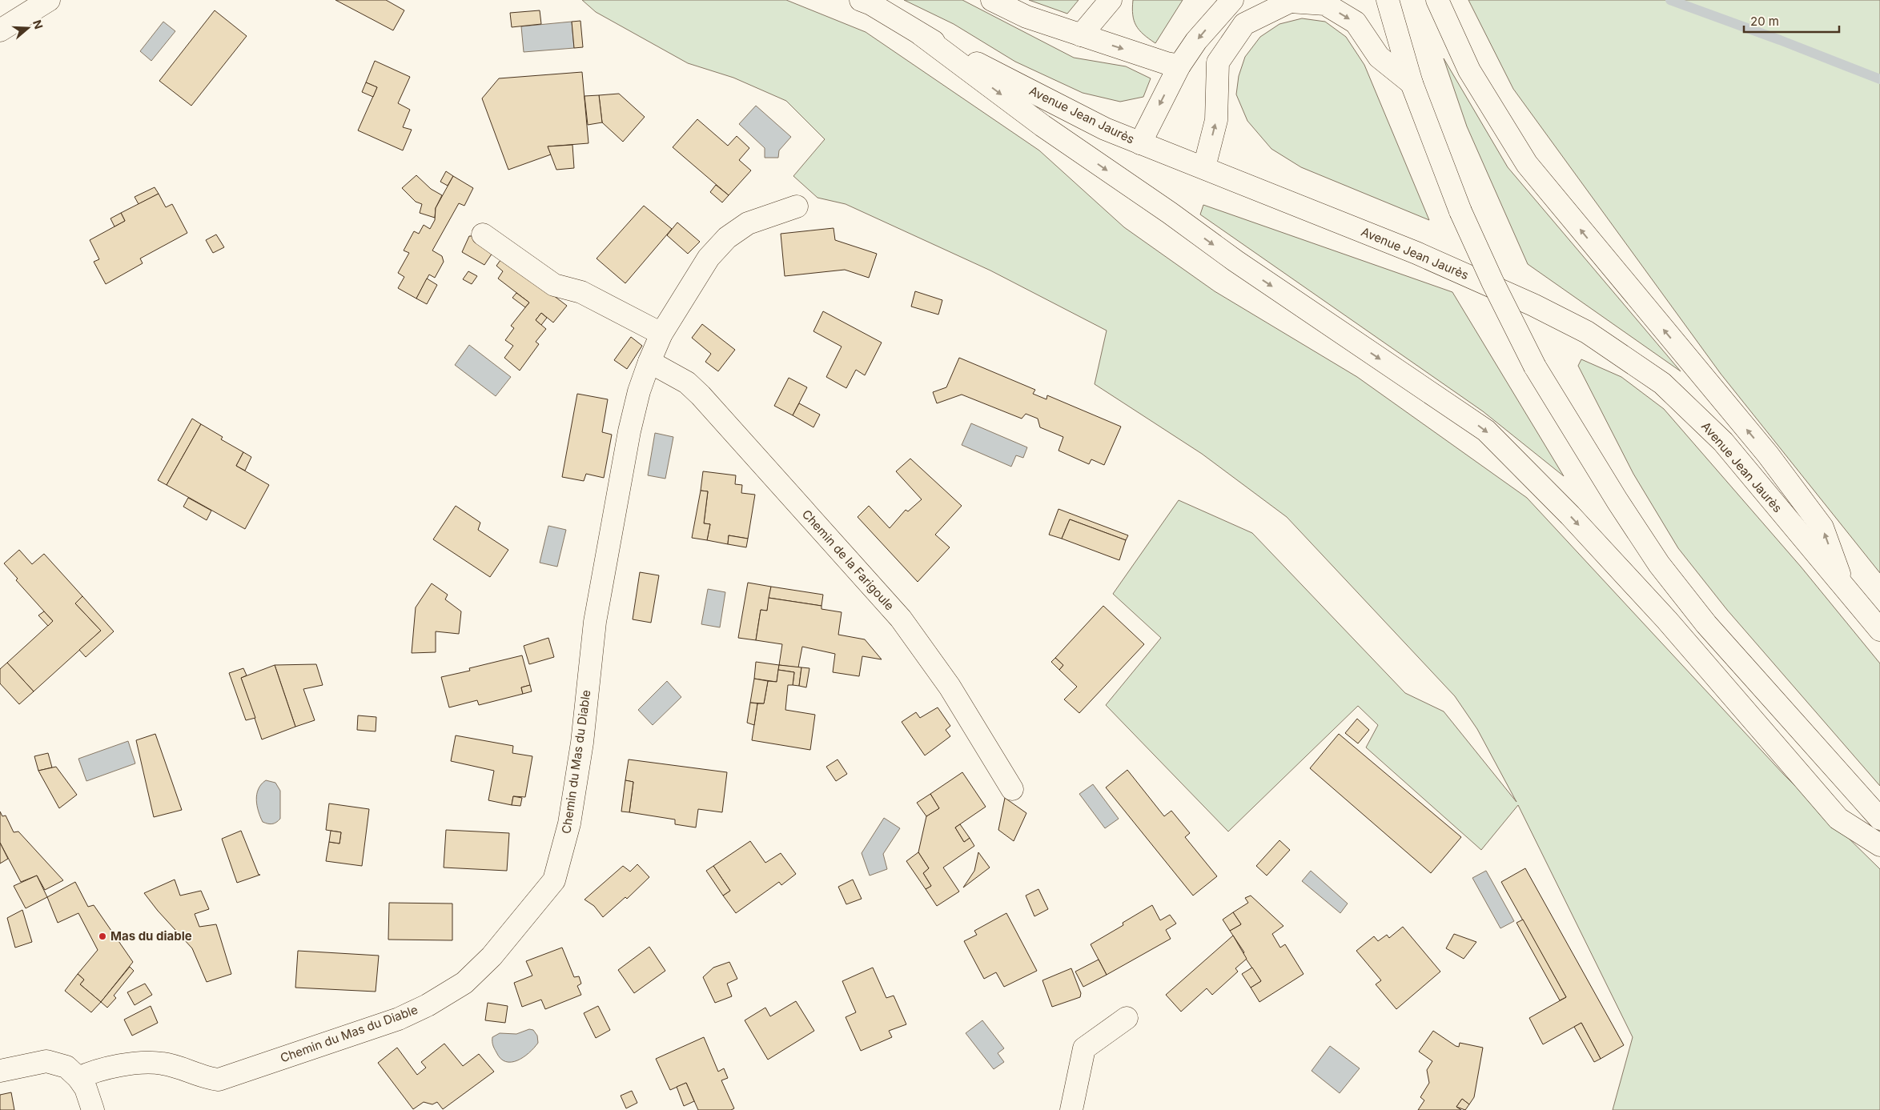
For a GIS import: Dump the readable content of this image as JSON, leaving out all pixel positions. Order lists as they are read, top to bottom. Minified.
{"streets":{"main road":["Avenue Jean Jaurès","Chemin de la Farigoule","Chemin du Mas du Diable"]},"crossings":[["Chemin de la Farigoule","Chemin du Mas du Diable"]],"places":["Mas du diable"],"scale_bar":"20 m","north":"right"}
